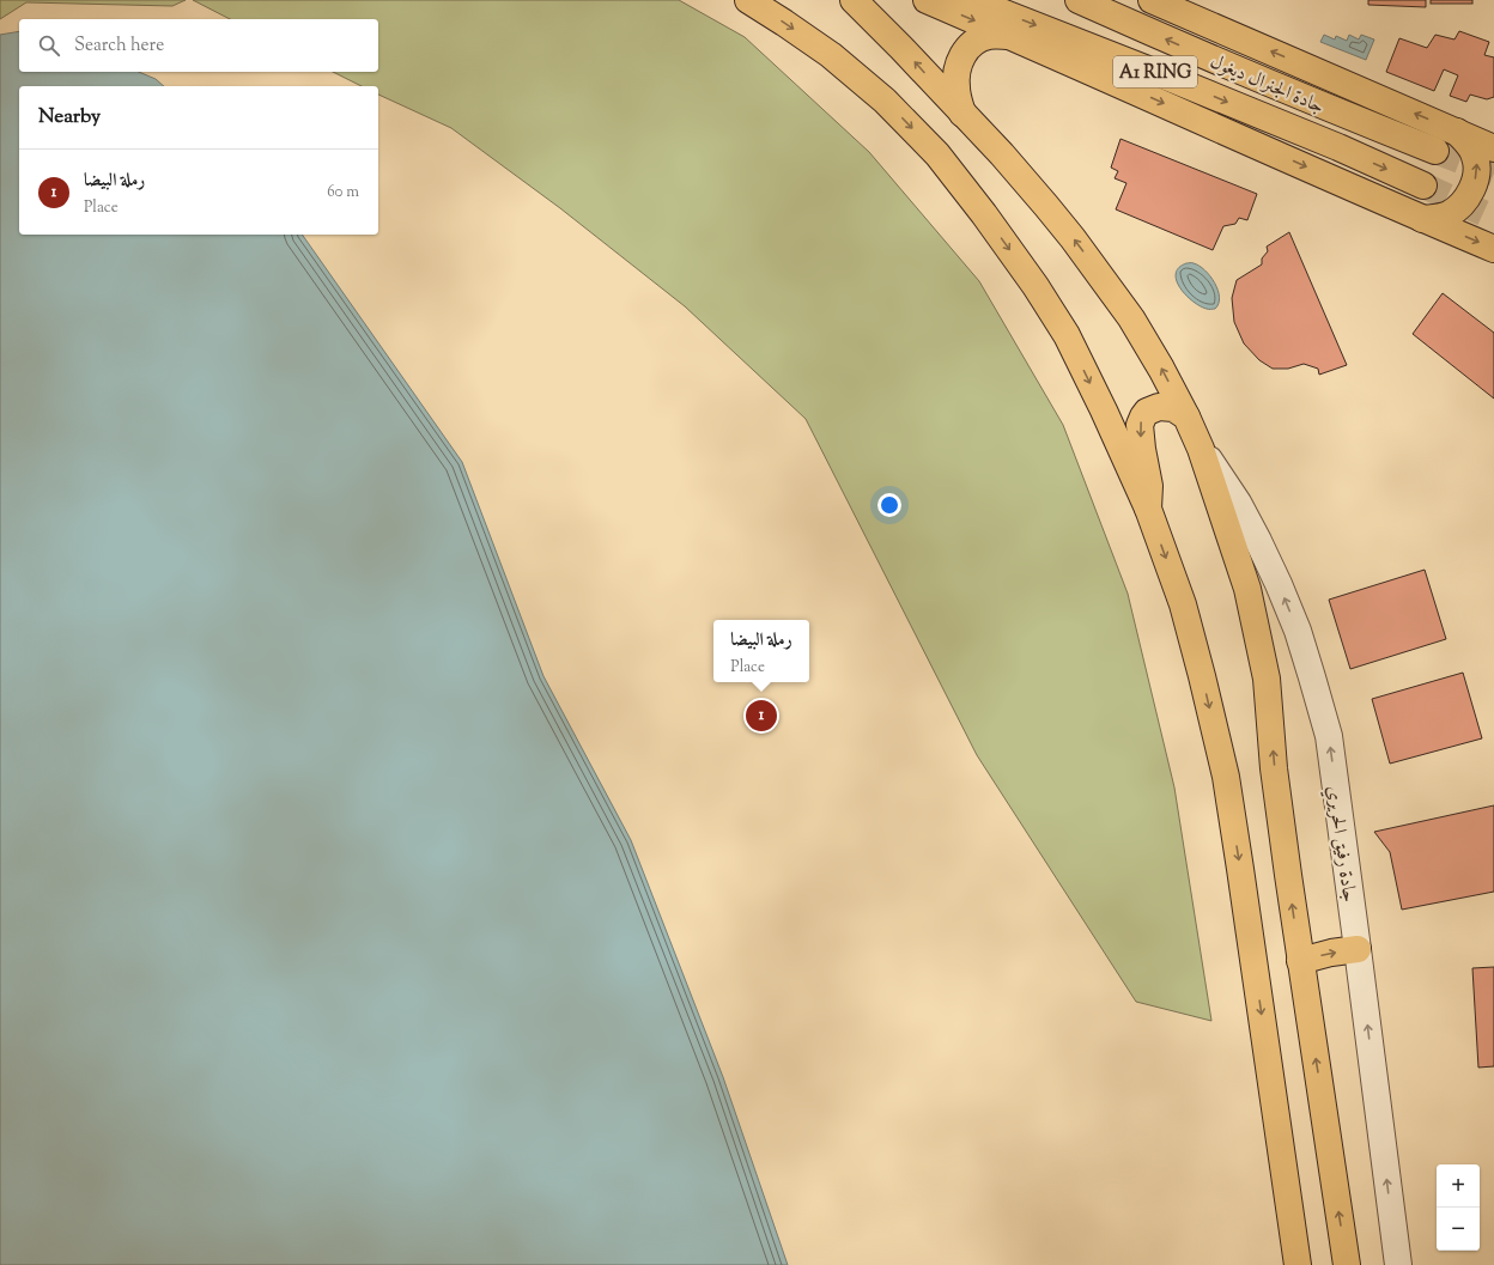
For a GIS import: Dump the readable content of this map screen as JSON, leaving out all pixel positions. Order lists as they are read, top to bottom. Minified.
{"streets":{"main road":["A1 RING","جادة الجنرال ديغول","جادة رفيق الحريري"]},"page":{"search":"Search here","heading":"Nearby","list":[{"mark":"1","name":"رملة البيضا","note":"Place","value":"60 m"}],"popup":["رملة البيضا","Place"],"pins":"1","map_buttons":["+","−"]}}
